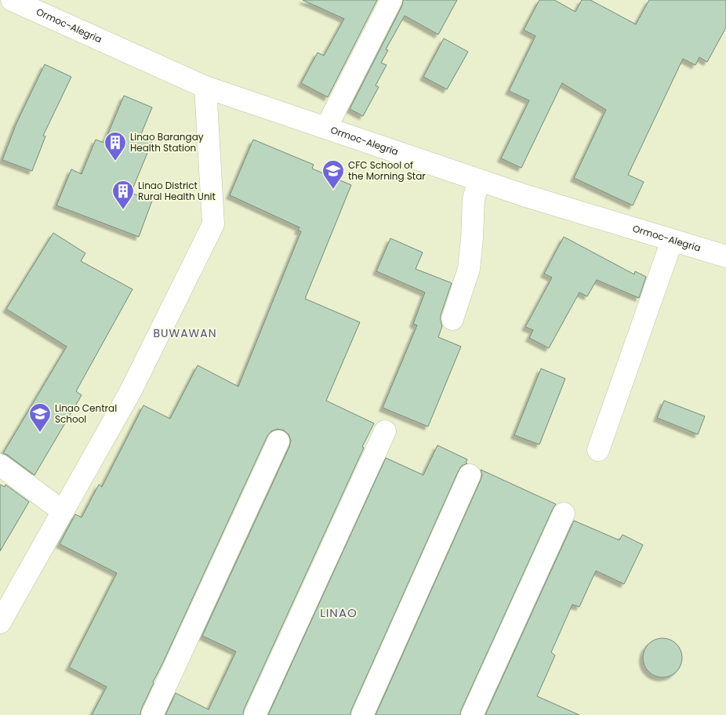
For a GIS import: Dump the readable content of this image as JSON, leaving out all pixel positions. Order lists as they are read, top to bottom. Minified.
{"streets":{"street":["Ormoc-Alegria"]},"districts":["BUWAWAN","LINAO"],"places":{"building":["Linao Barangay Health Station","Linao District Rural Health Unit"],"school or university":["CFC School of the Morning Star","Linao Central School"]}}
